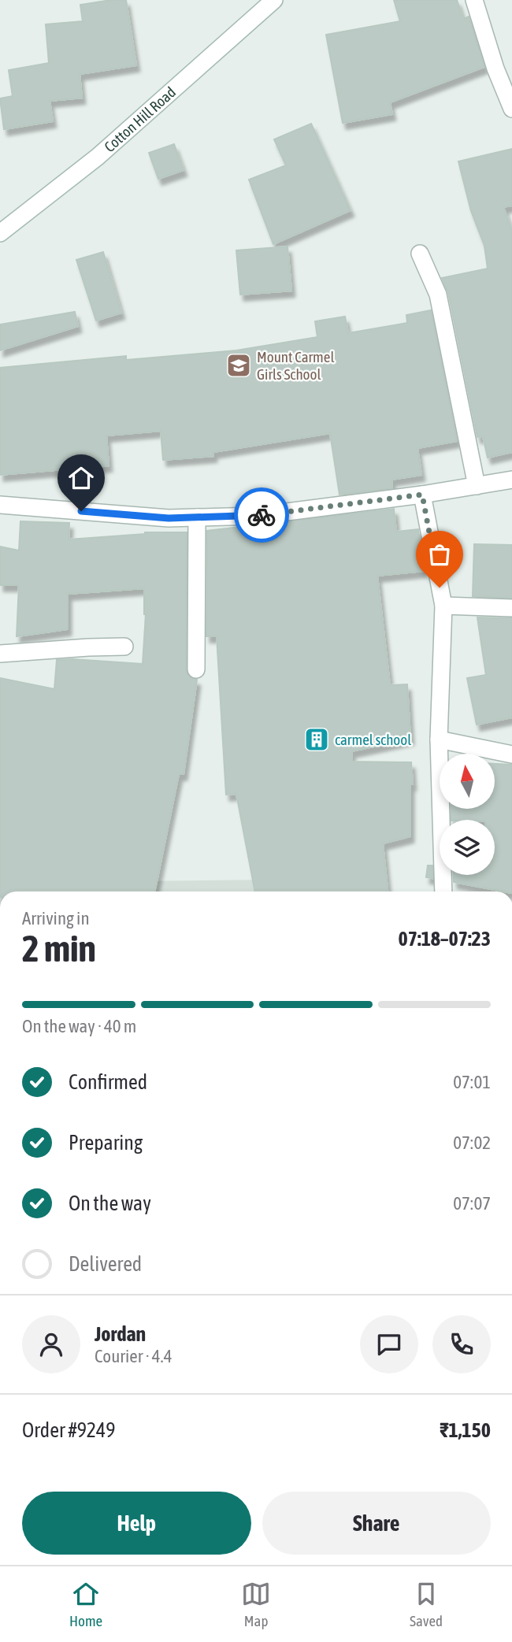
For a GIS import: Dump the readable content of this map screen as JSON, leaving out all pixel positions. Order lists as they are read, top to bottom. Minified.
{"streets":{"street":["Cotton Hill Road"]},"places":{"school or university":["Mount Carmel Girls School"],"building":["carmel school"]},"north":"top","page":{"heading":["2 min","Arriving in","07:18–07:23"],"panel":["Jordan","Courier · 4.4","Order #9249","₹1,150"],"bar":"On the way · 40 m","list":[["Confirmed","07:01"],["Preparing","07:02"],["On the way","07:07"],"Delivered"],"buttons":["Help","Share"],"tabs":["Home","Map","Saved"]}}
